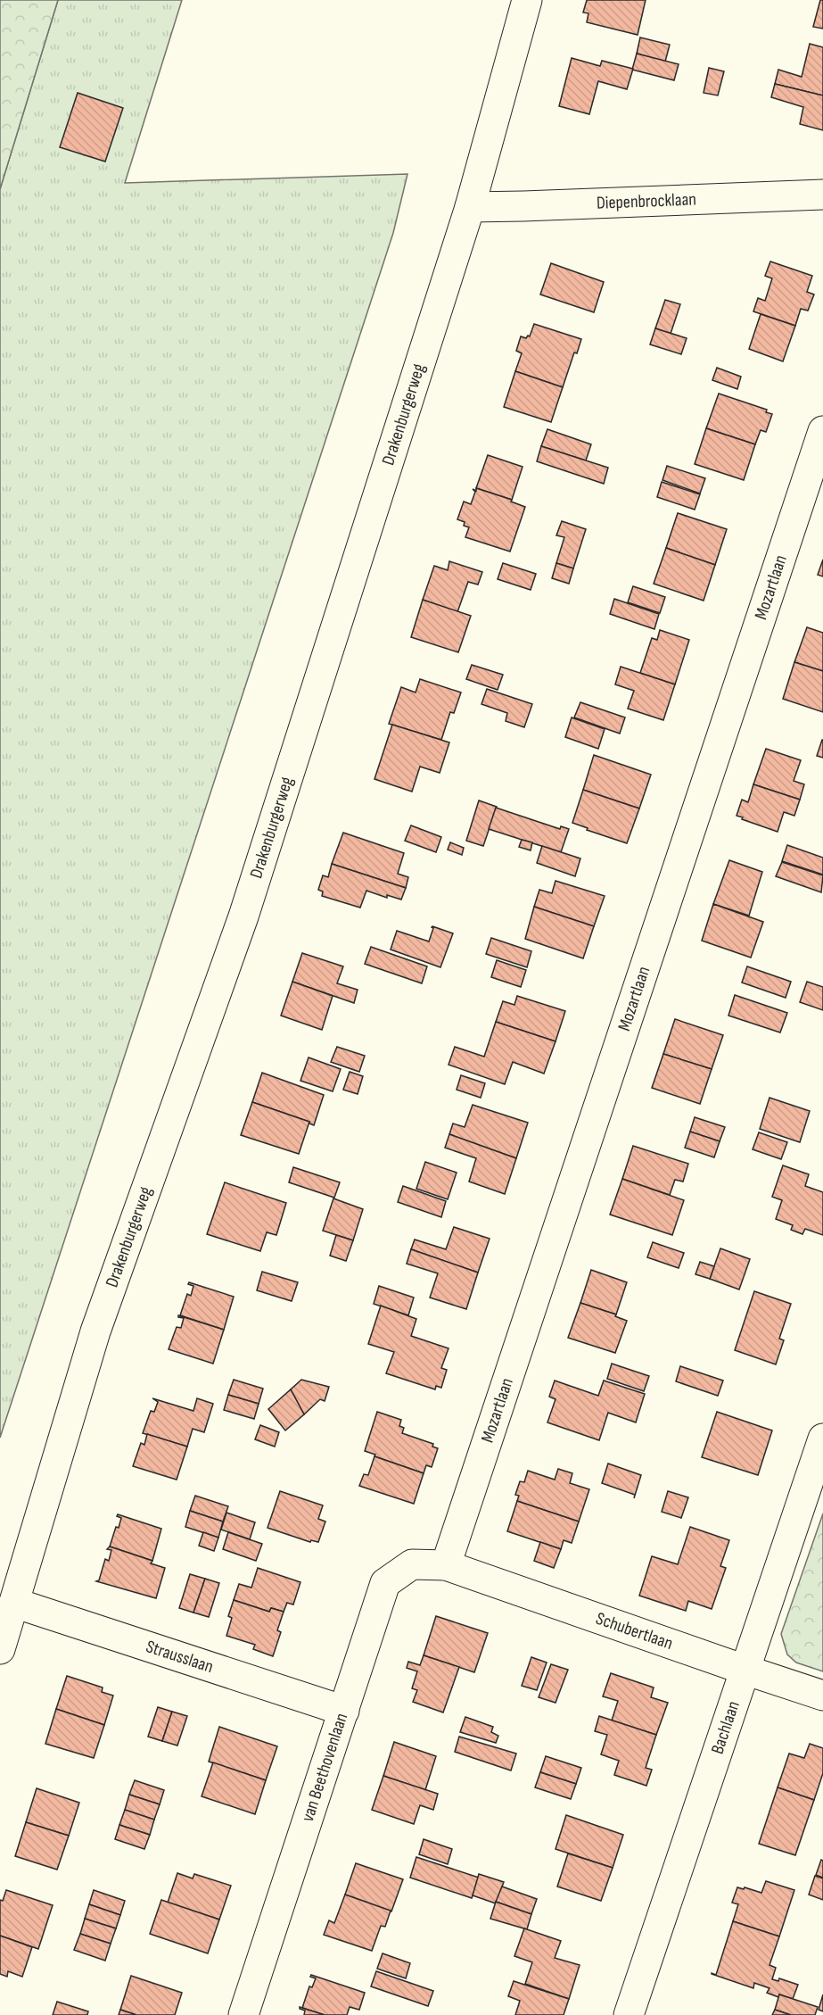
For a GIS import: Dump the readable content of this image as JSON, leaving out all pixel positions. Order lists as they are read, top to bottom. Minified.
{"streets":{"street":["Diepenbrocklaan","Drakenburgerweg","Mozartlaan","Schubertlaan","Strausslaan","Bachlaan","van Beethovenlaan"]},"crossings":[["Diepenbrocklaan","Drakenburgerweg"],["Drakenburgerweg","Strausslaan"],["Mozartlaan","Schubertlaan"],["Mozartlaan","van Beethovenlaan"],["Schubertlaan","Bachlaan"],["Schubertlaan","van Beethovenlaan"],["Strausslaan","van Beethovenlaan"]]}
